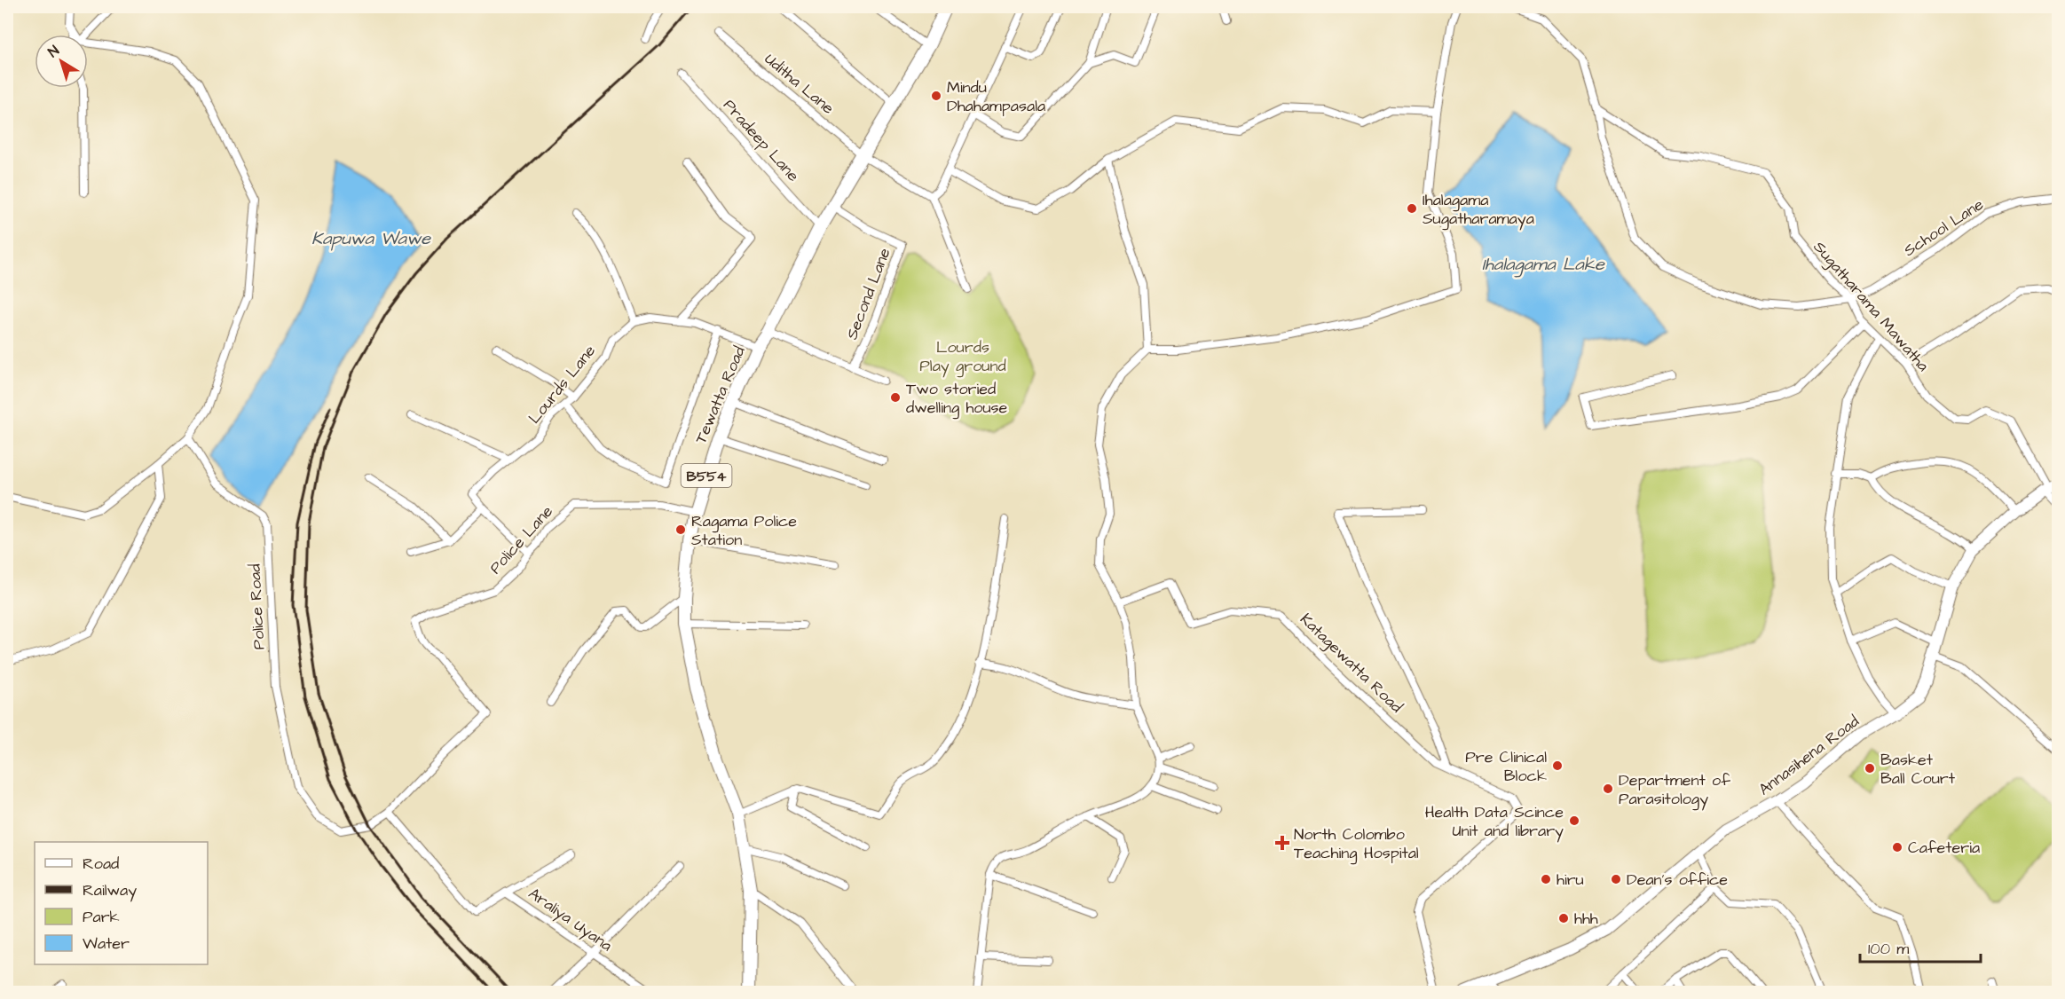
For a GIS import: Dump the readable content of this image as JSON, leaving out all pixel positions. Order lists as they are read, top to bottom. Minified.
{"streets":{"main road":["Tewatta Road","B554"],"street":["Uditha Lane","Pradeep Lane","School Lane","Second Lane","Sugatharama Mawatha","Lourds Lane","Police Lane","Police Road","Katagewatta Road","Annasihena Road","Araliya Uyana"]},"crossings":[["Uditha Lane","Tewatta Road"],["Pradeep Lane","Tewatta Road"],["School Lane","Sugatharama Mawatha"],["Second Lane","Tewatta Road"],["Sugatharama Mawatha","Annasihena Road"],["Tewatta Road","Police Lane"],["Police Lane","Police Road"],["Police Road","Araliya Uyana"]],"water":["Kapuwa Wawe","Ihalagama Lake"],"parks":["Lourds Play ground"],"places":{"other":["Mindu Dhahampasala","Ihalagama Sugatharamaya","Two storied dwelling house","Ragama Police Station","Pre Clinical Block","Basket Ball Court","Department of Parasitology","Health Data Scince Unit and library","Cafeteria","hiru","Dean's office","hhh"],"health":["North Colombo Teaching Hospital"]},"legend":["Road","Railway","Park","Water"],"scale_bar":"100 m","north":"top left"}
